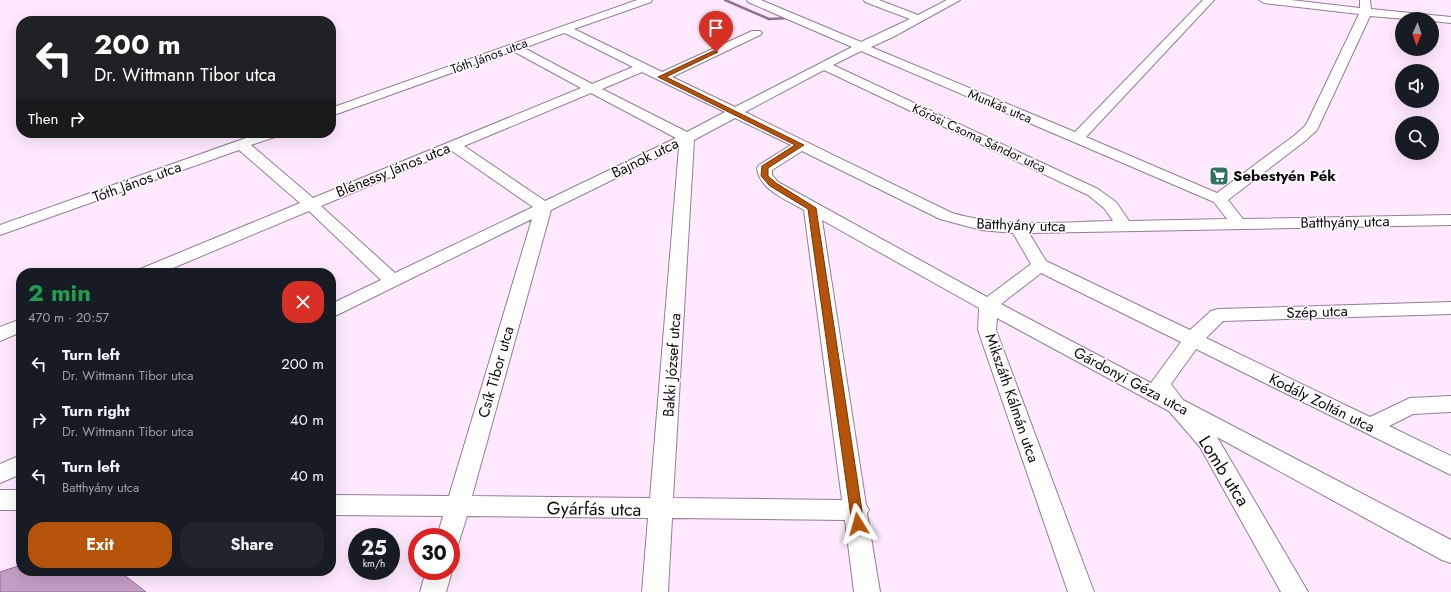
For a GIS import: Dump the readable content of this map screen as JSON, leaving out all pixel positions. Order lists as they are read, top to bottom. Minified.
{"streets":{"street":["Tóth János utca","Munkás utca","Kőrösi Csoma Sándor utca","Bajnok utca","Blénessy János utca","Batthyány utca","Szép utca","Bakki József utca","Csík Tibor utca","Gárdonyi Géza utca","Mikszáth Kálmán utca","Kodály Zoltán utca","Lomb utca","Gyárfás utca"]},"crossings":[["Tóth János utca","Batthyány utca"],["Munkás utca","Bajnok utca"],["Munkás utca","Batthyány utca"],["Kőrösi Csoma Sándor utca","Bajnok utca"],["Kőrösi Csoma Sándor utca","Batthyány utca"],["Bajnok utca","Batthyány utca"],["Bajnok utca","Bakki József utca"],["Bajnok utca","Csík Tibor utca"],["Blénessy János utca","Batthyány utca"],["Batthyány utca","Gárdonyi Géza utca"],["Szép utca","Kodály Zoltán utca"],["Szép utca","Lomb utca"],["Bakki József utca","Gyárfás utca"],["Csík Tibor utca","Gyárfás utca"],["Gárdonyi Géza utca","Mikszáth Kálmán utca"],["Gárdonyi Géza utca","Lomb utca"],["Kodály Zoltán utca","Lomb utca"]],"places":{"supermarket":["Sebestyén Pék"]},"north":"bottom","page":{"turn":["200 m","Dr. Wittmann Tibor utca"],"then":"Then","heading":["2 min","470 m · 20:57"],"list":[{"name":"Turn left","note":"Dr. Wittmann Tibor utca","value":"200 m"},{"name":"Turn right","note":"Dr. Wittmann Tibor utca","value":"40 m"},{"name":"Turn left","note":"Batthyány utca","value":"40 m"}],"buttons":["Exit","Share"],"speed":"25 km/h","limit":"30"}}
